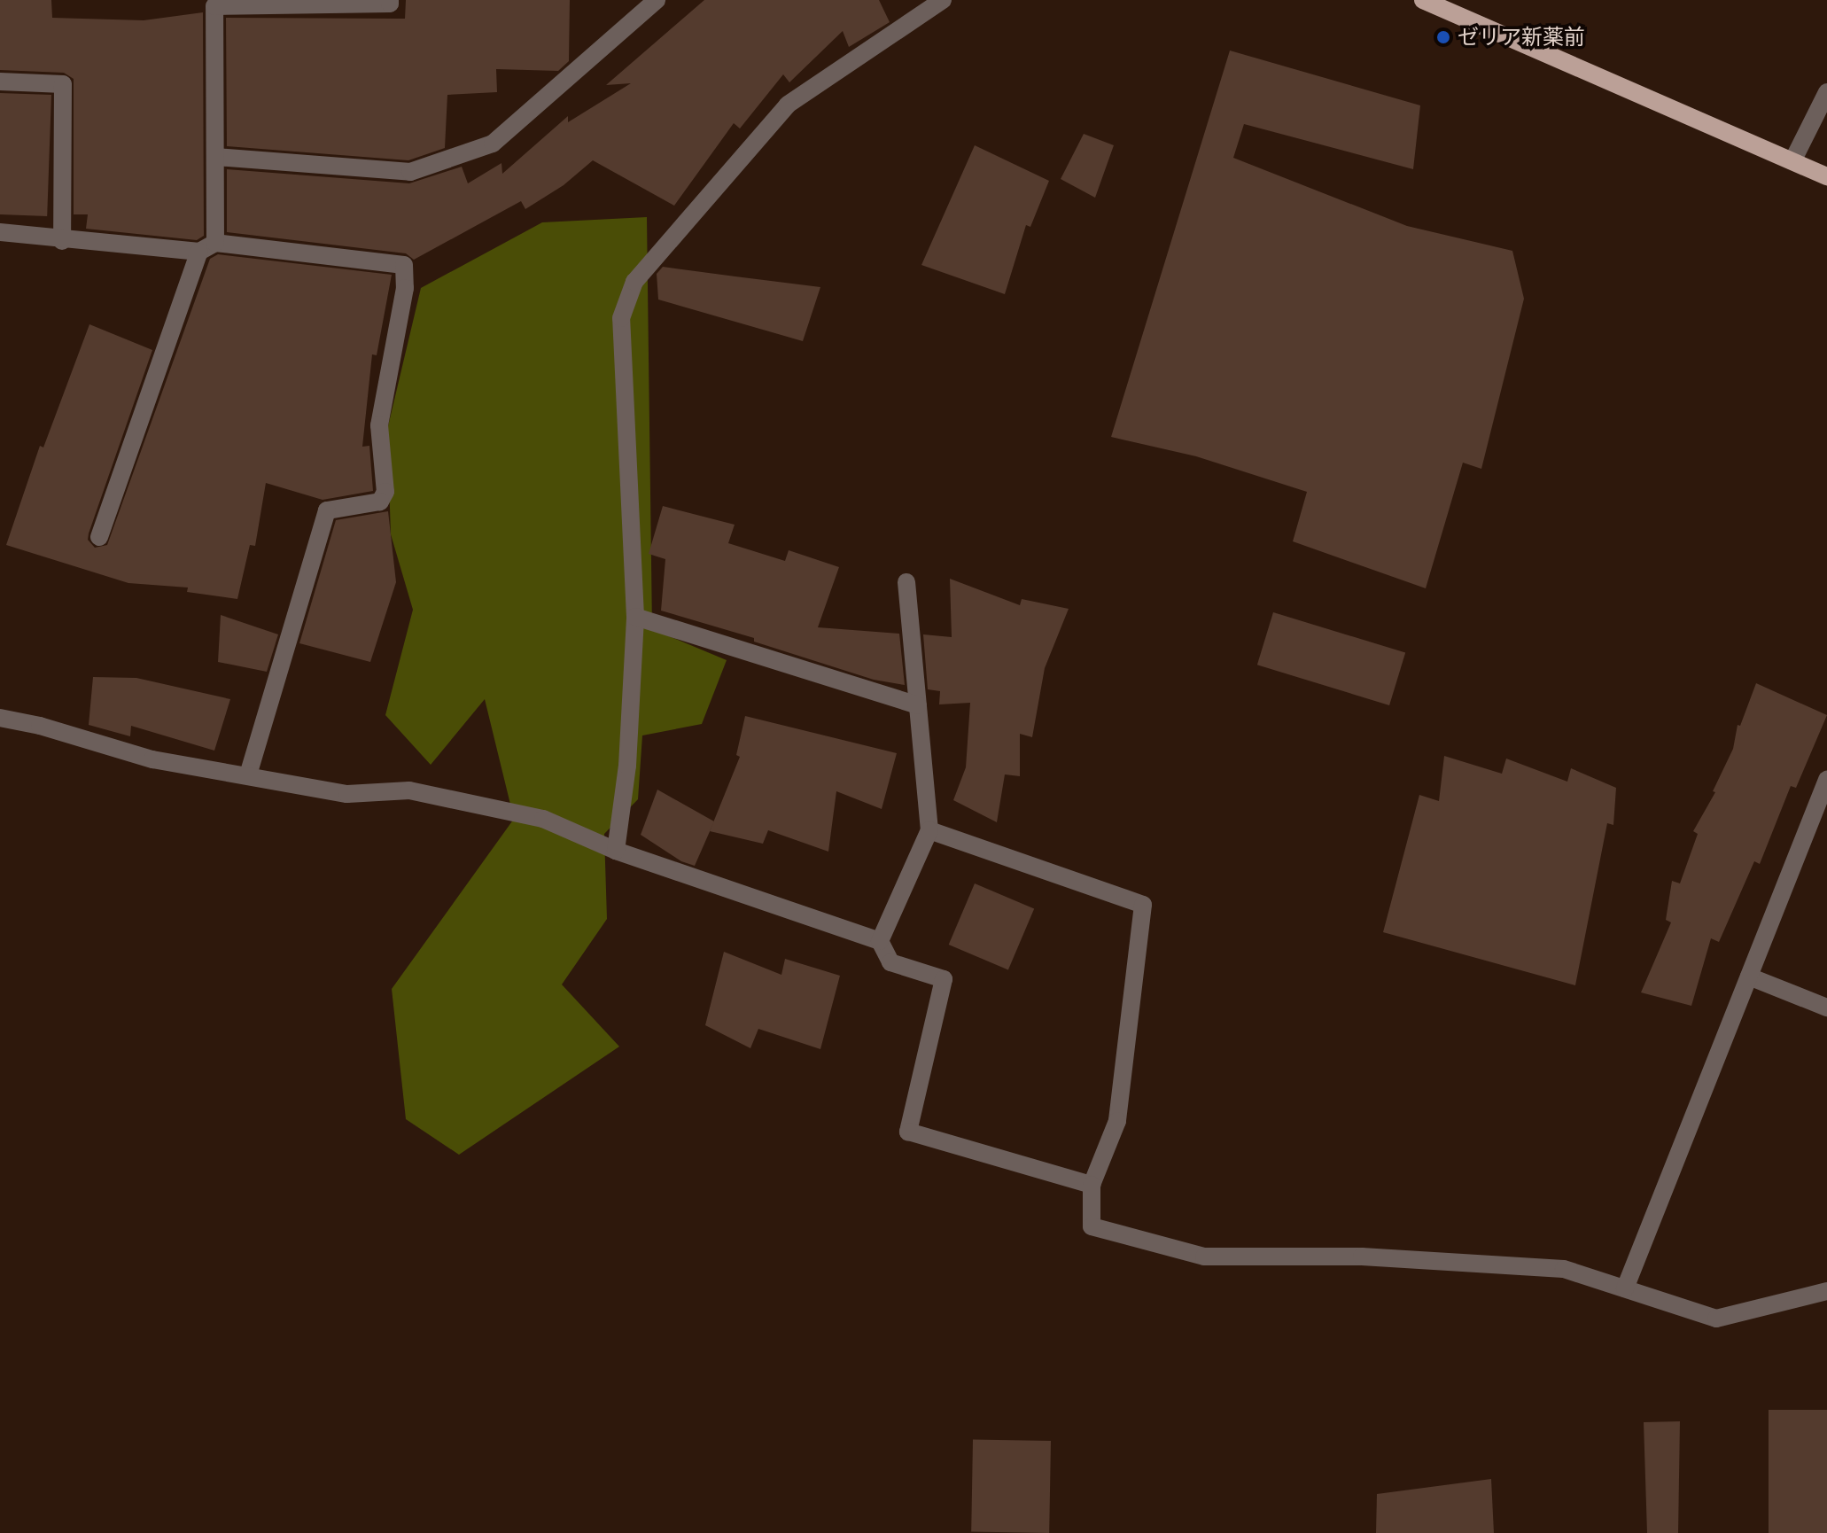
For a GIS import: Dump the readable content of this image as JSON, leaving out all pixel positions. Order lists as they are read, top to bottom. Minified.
{"places":["ゼリア新薬前"]}
